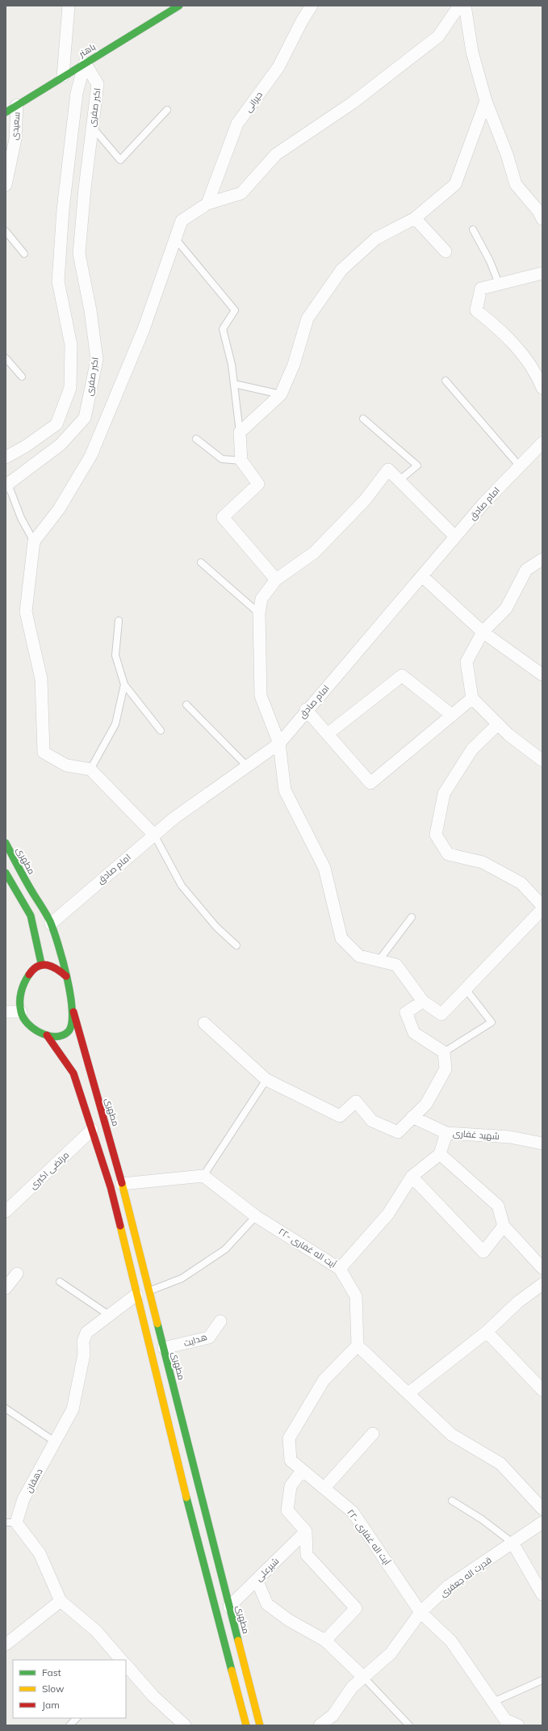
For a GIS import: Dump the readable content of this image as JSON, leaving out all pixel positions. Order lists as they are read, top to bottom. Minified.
{"streets":{"main road":["باهنر","مطهری"],"street":["حیرانی","اکبر صفری","سعیدی","امام صادق","شهید غفاری","مرتضی اکبری","۲۲- آیت اله غفاری","هدایت","دهقان","شیرعلی","قدرت اله جعفری"]},"crossings":[["باهنر","اکبر صفری"],["باهنر","سعیدی"],["امام صادق","مطهری"],["مطهری","هدایت"],["مطهری","شیرعلی"],["۲۲- آیت اله غفاری","قدرت اله جعفری"]],"legend":["Fast","Slow","Jam"]}
